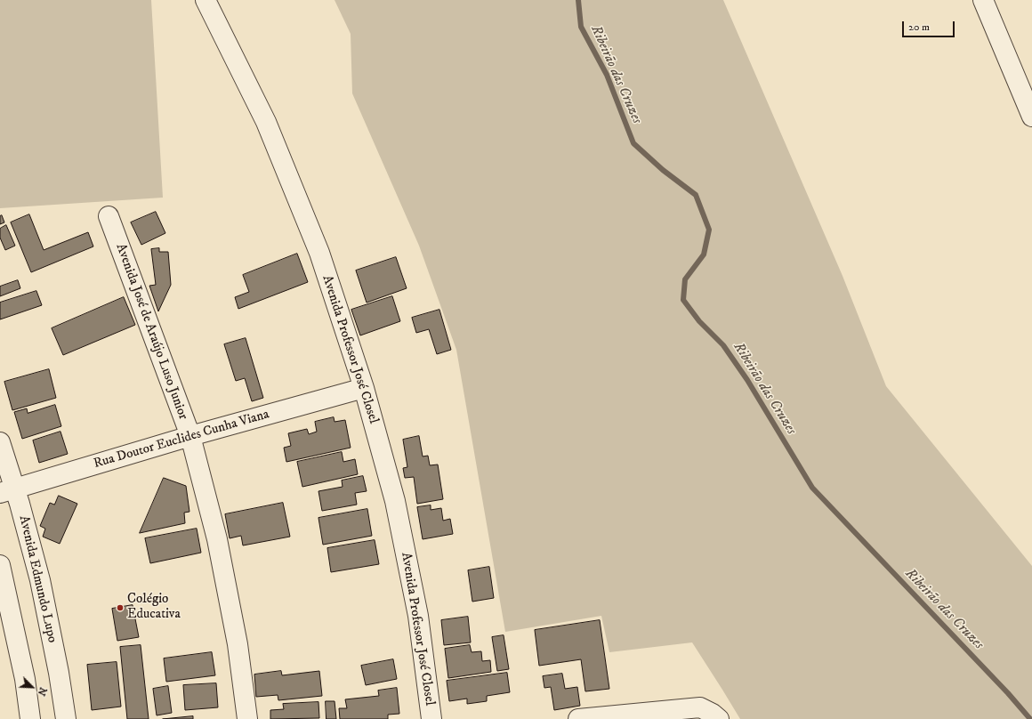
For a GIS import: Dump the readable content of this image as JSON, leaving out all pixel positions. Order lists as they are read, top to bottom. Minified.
{"streets":{"street":["Avenida José de Araújo Luso Junior","Avenida Professor José Closel","Rua Doutor Euclides Cunha Viana","Avenida Edmundo Lupo"]},"crossings":[["Avenida José de Araújo Luso Junior","Rua Doutor Euclides Cunha Viana"],["Avenida Professor José Closel","Rua Doutor Euclides Cunha Viana"],["Rua Doutor Euclides Cunha Viana","Avenida Edmundo Lupo"]],"water":["Ribeirão das Cruzes"],"places":["Colégio Educativa"],"scale_bar":"20 m","north":"bottom right"}
